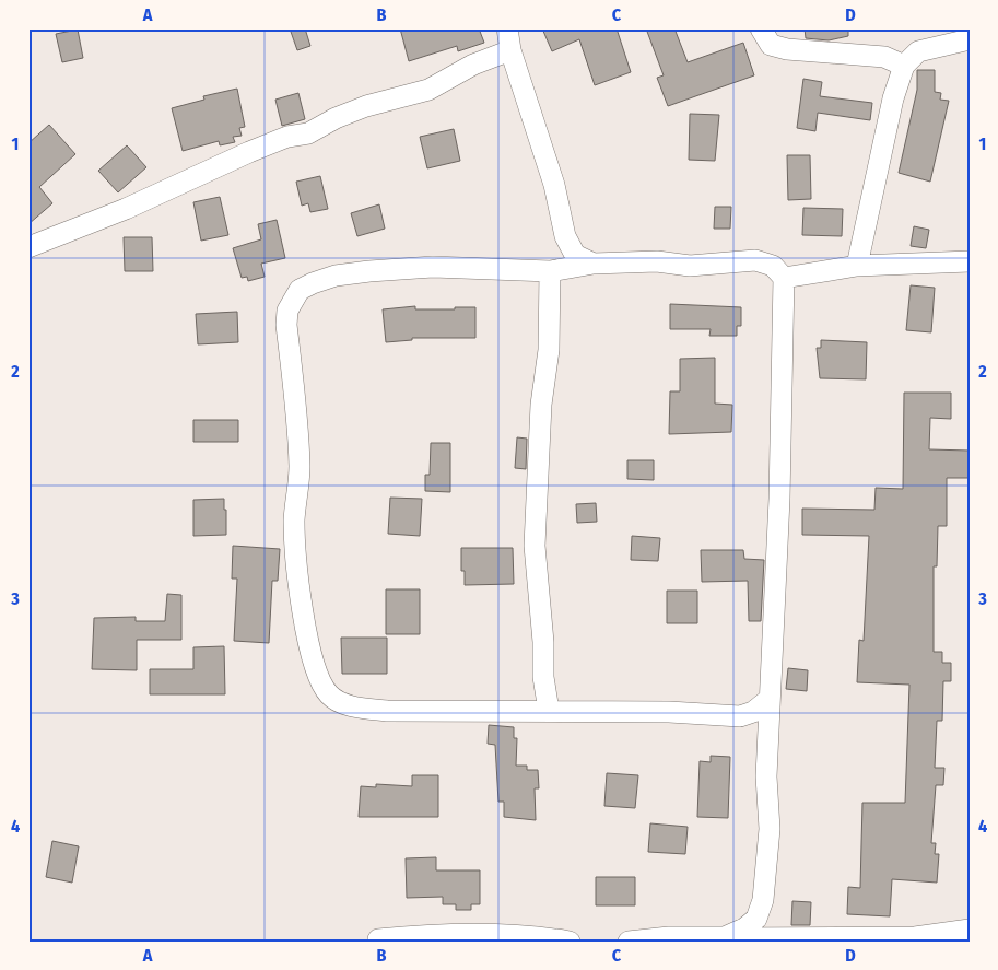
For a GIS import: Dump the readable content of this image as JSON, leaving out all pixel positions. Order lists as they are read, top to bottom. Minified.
{"grid":{"columns":["A","B","C","D"],"rows":["1","2","3","4"]}}
